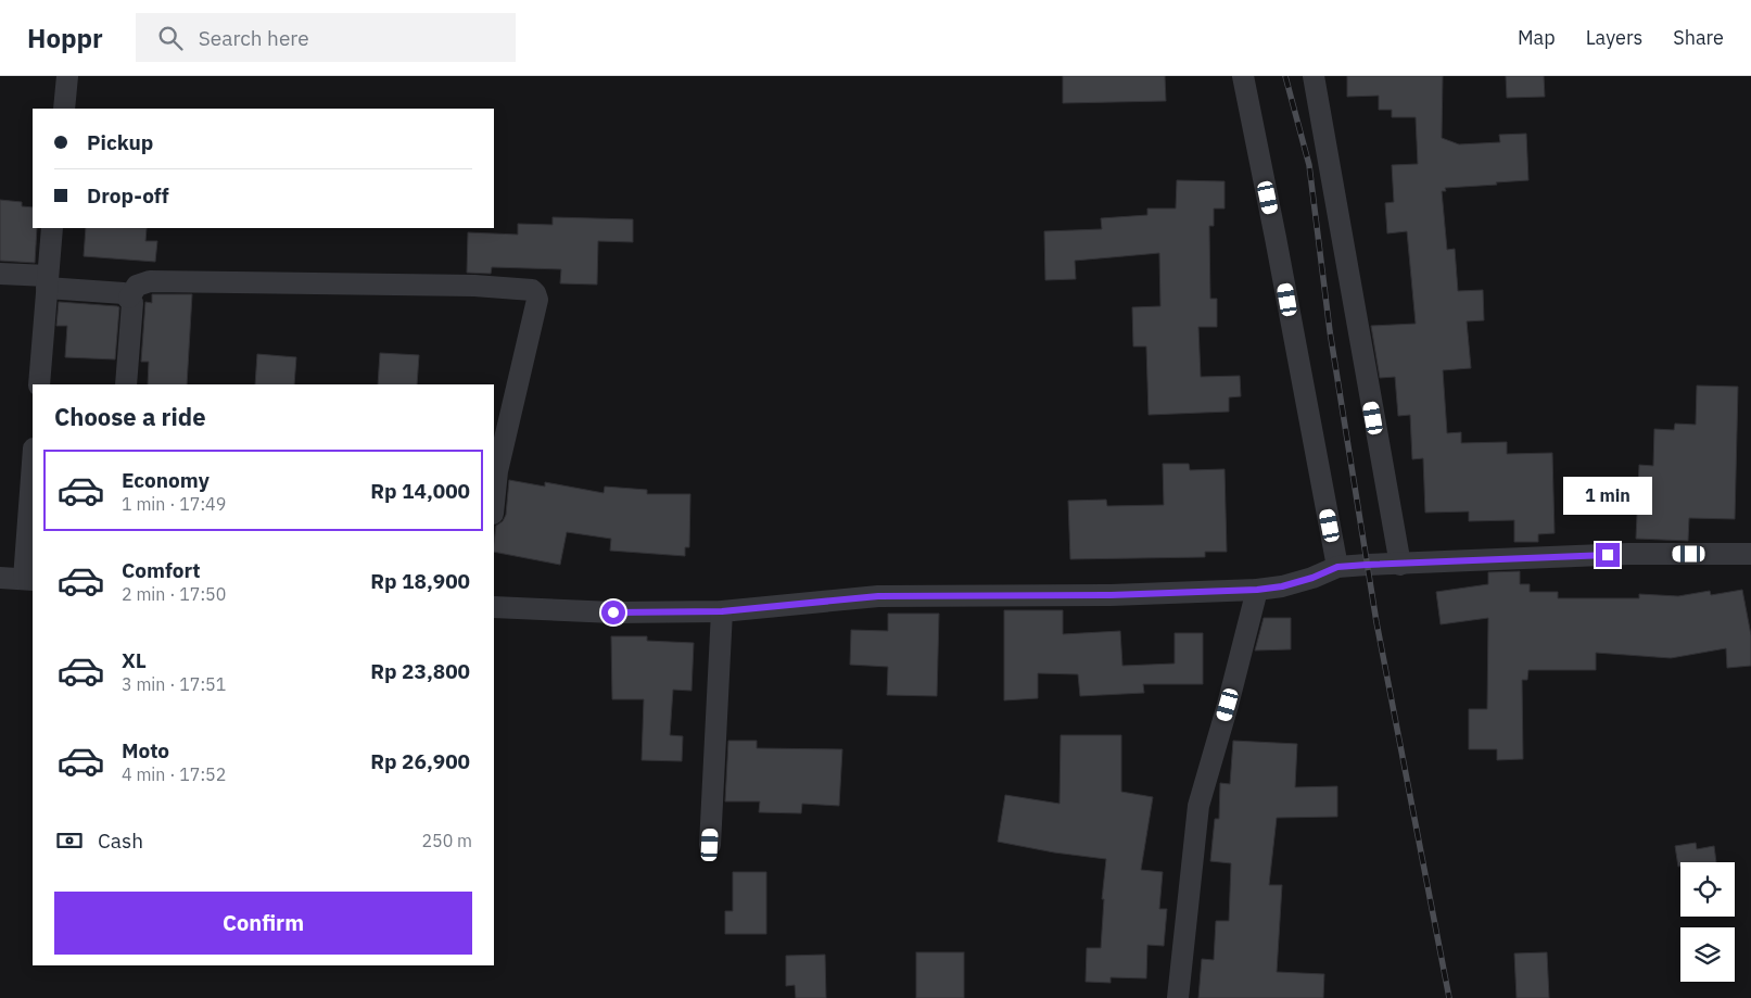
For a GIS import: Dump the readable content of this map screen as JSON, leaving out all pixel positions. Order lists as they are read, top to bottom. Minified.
{"page":{"header":"Hoppr","search":"Search here","nav":["Map","Layers","Share"],"banner":["Pickup","Drop-off"],"heading":"Choose a ride","list":[{"name":"Economy","note":"1 min · 17:49","value":"Rp 14,000"},{"name":"Comfort","note":"2 min · 17:50","value":"Rp 18,900"},{"name":"XL","note":"3 min · 17:51","value":"Rp 23,800"},{"name":"Moto","note":"4 min · 17:52","value":"Rp 26,900"}],"bubble":"1 min","pay":["Cash","250 m"],"buttons":"Confirm"}}
